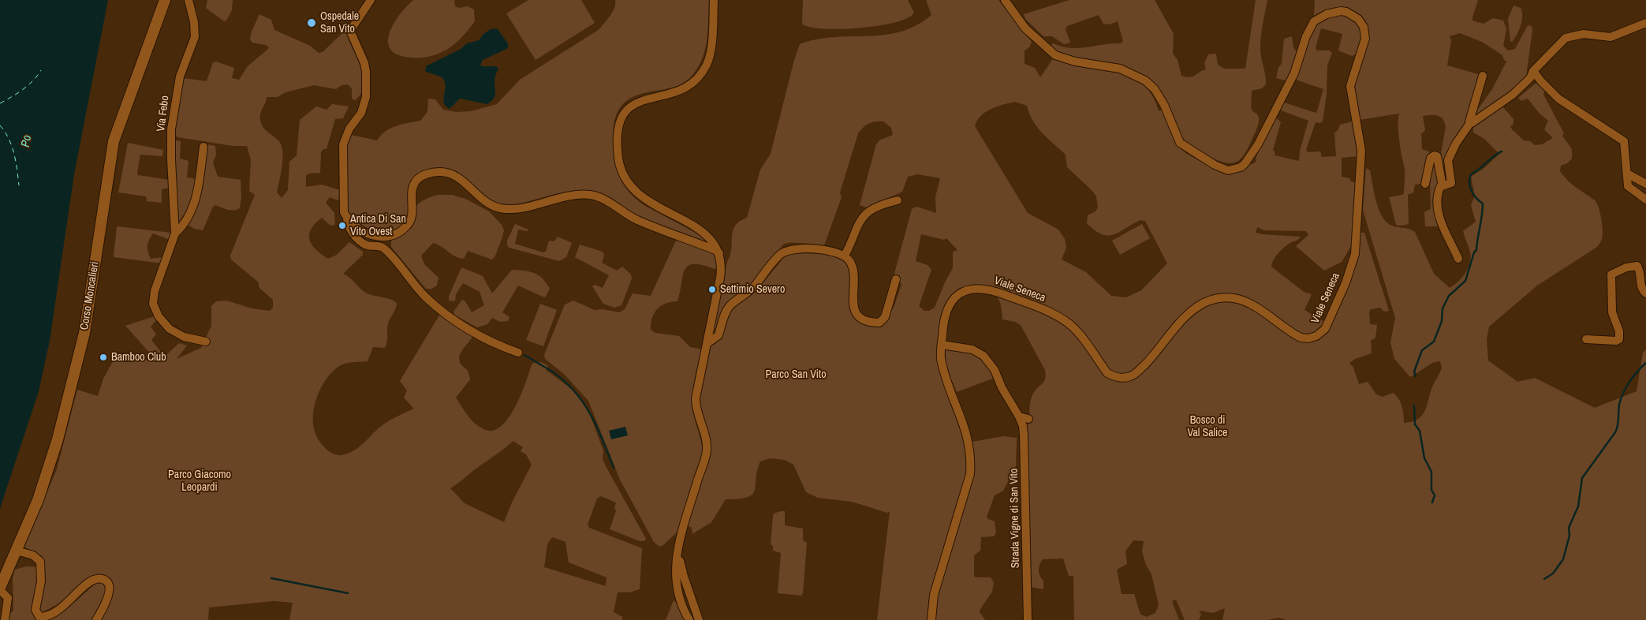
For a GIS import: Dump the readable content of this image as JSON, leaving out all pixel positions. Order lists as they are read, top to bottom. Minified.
{"streets":{"main road":["Corso Moncalieri"],"street":["Via Febo","Viale Seneca","Strada Vigne di San Vito"]},"crossings":[["Viale Seneca","Strada Vigne di San Vito"]],"water":["Po"],"parks":["Parco San Vito","Bosco di Val Salice","Parco Giacomo Leopardi"],"places":["Ospedale San Vito","Antica Di San Vito Ovest","Settimio Severo","Bamboo Club"]}
